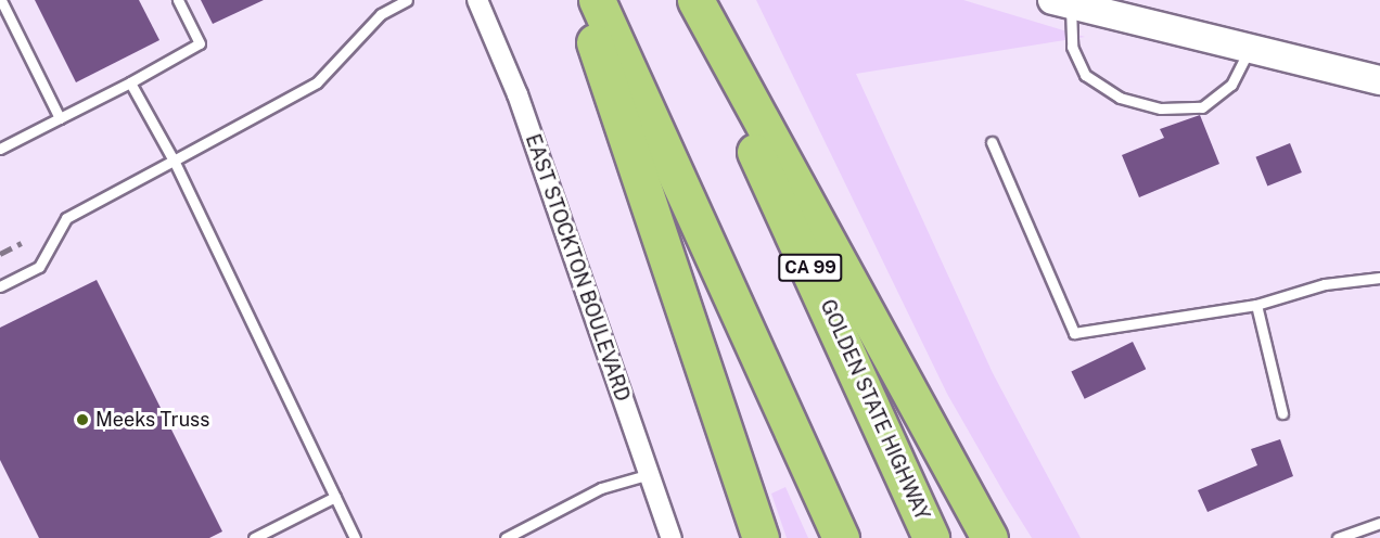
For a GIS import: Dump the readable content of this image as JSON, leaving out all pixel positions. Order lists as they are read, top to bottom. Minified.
{"streets":{"highway":["CA 99","GOLDEN STATE HIGHWAY"],"street":["EAST STOCKTON BOULEVARD"]},"places":["Meeks Truss"]}
